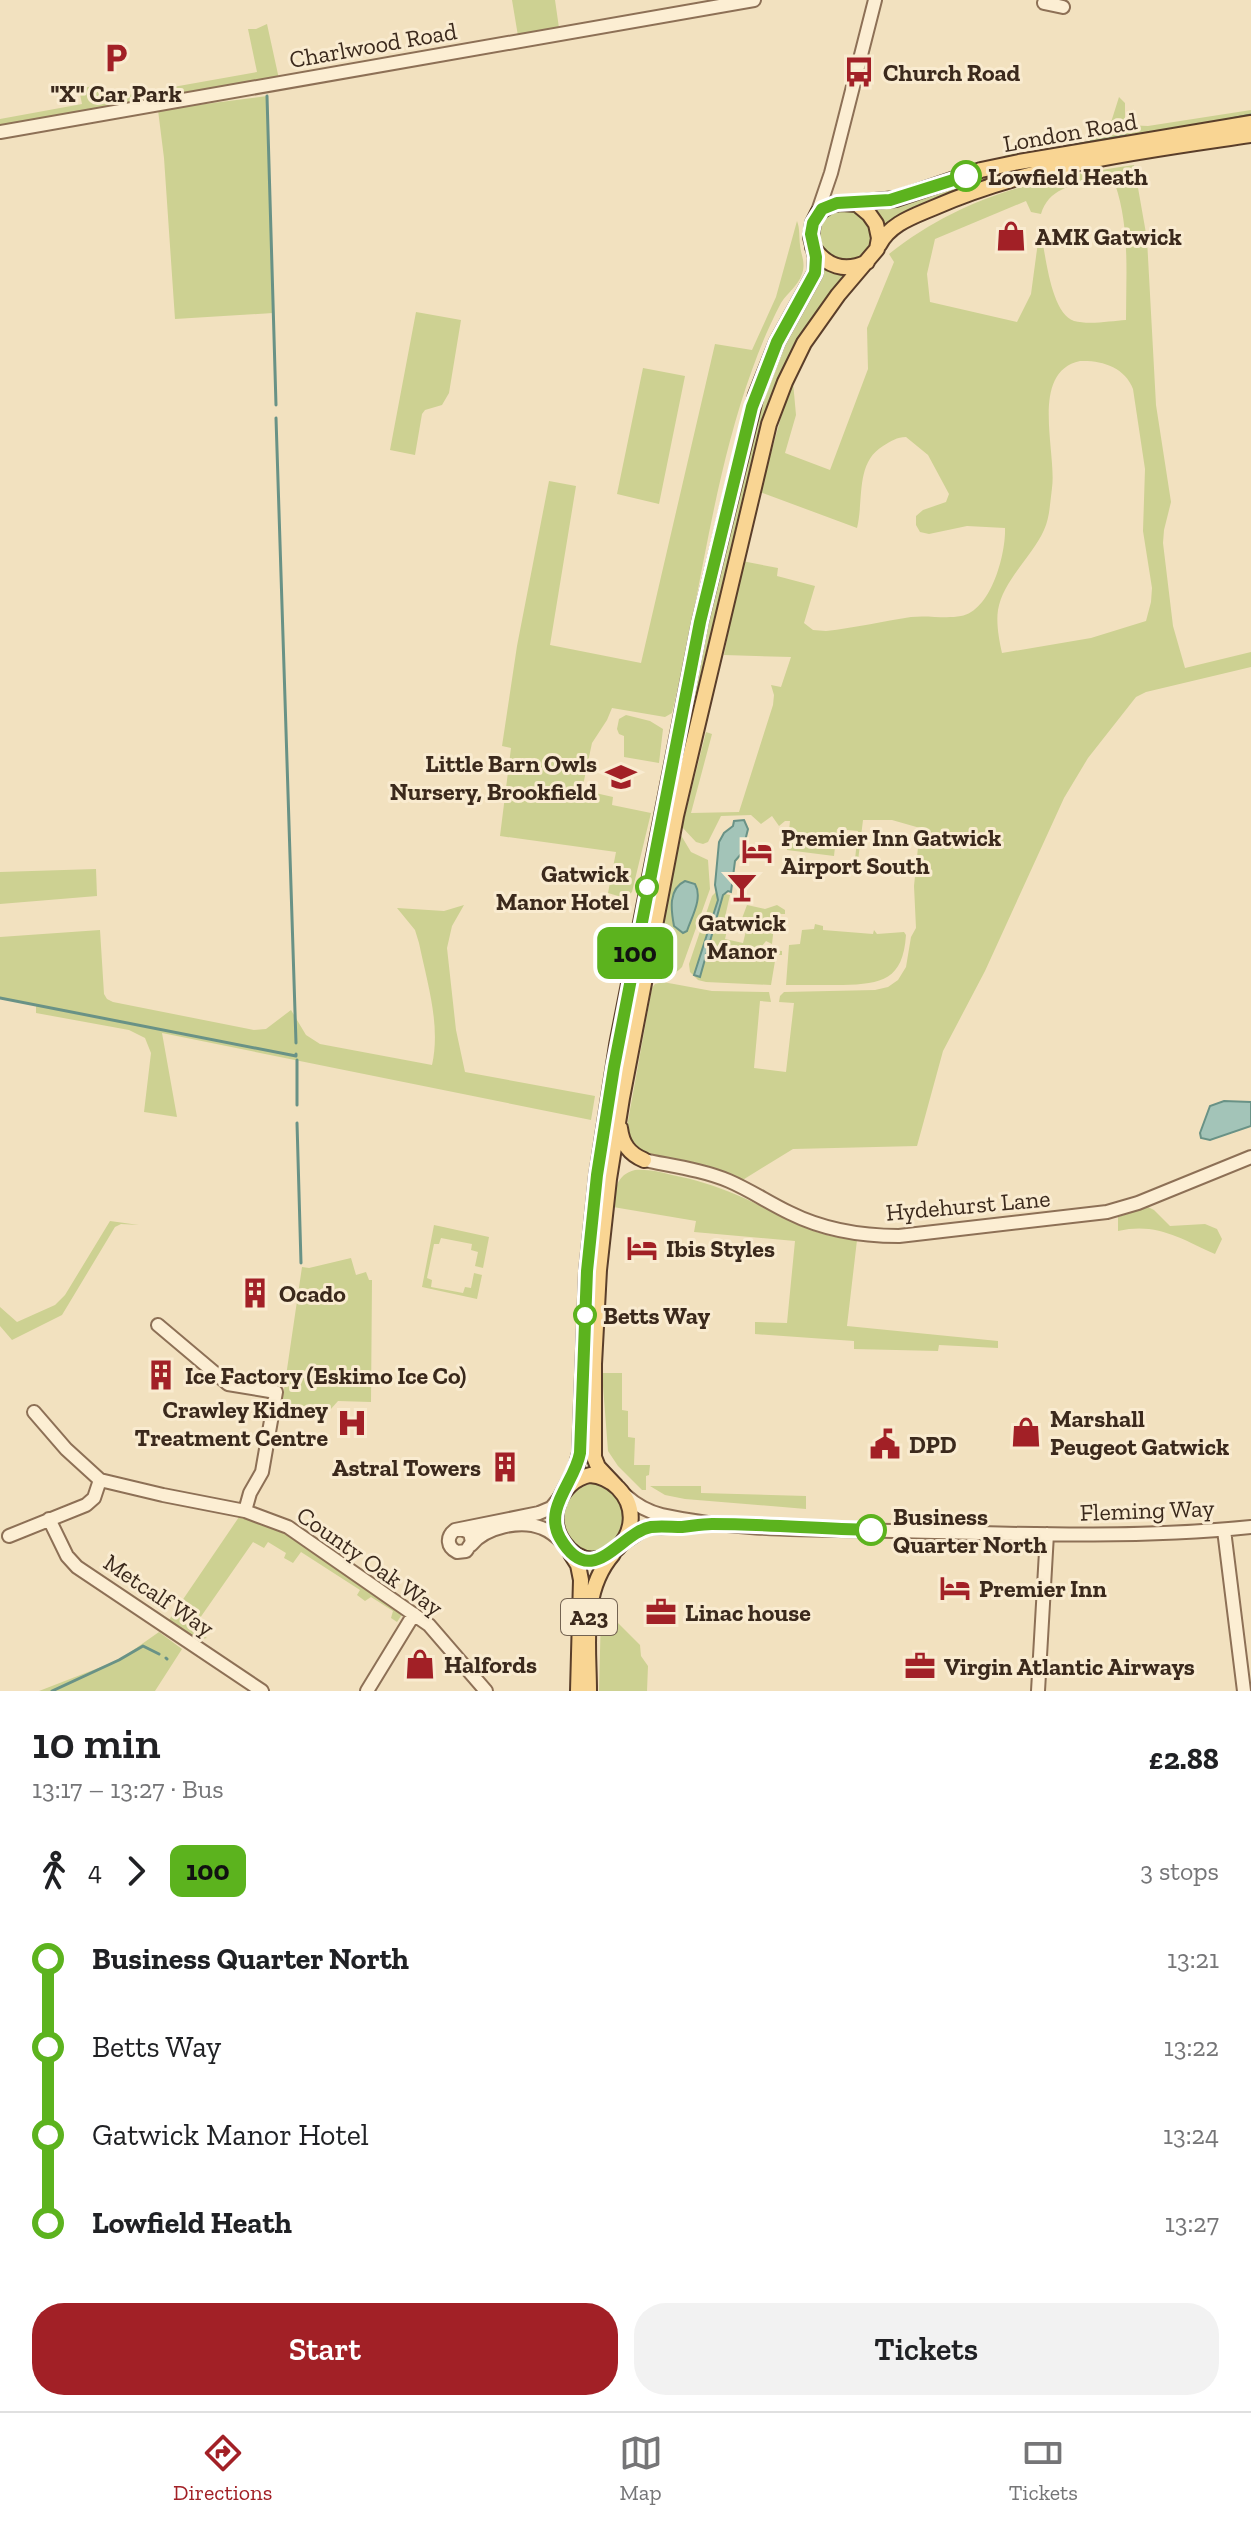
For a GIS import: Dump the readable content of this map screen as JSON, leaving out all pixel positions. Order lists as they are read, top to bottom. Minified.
{"streets":{"main road":["London Road","A23"],"street":["Charlwood Road","Hydehurst Lane","Fleming Way","County Oak Way","Metcalf Way"]},"crossings":[["Fleming Way","A23"]],"places":{"parking":["\"X\" Car Park"],"bus stop":["Church Road"],"other":["Lowfield Heath","Gatwick Manor Hotel","Betts Way","Business Quarter North"],"shop":["AMK Gatwick","Marshall Peugeot Gatwick","Halfords"],"school or university":["Little Barn Owls Nursery, Brookfield"],"hotel":["Premier Inn Gatwick Airport South","Ibis Styles","Premier Inn"],"bar":["Gatwick Manor"],"building":["Ocado","Ice Factory (Eskimo Ice Co)","Astral Towers"],"hospital":["Crawley Kidney Treatment Centre"],"public building":["DPD"],"office":["Linac house","Virgin Atlantic Airways"]},"lines":["bus line 100"],"page":{"on_map":"100","heading":["10 min","13:17 – 13:27 · Bus","£2.88"],"legs":["4","100","3 stops"],"list":[{"name":"Business Quarter North","value":"13:21"},{"name":"Betts Way","value":"13:22"},{"name":"Gatwick Manor Hotel","value":"13:24"},{"name":"Lowfield Heath","value":"13:27"}],"buttons":["Start","Tickets"],"tabs":["Directions","Map","Tickets"]}}
